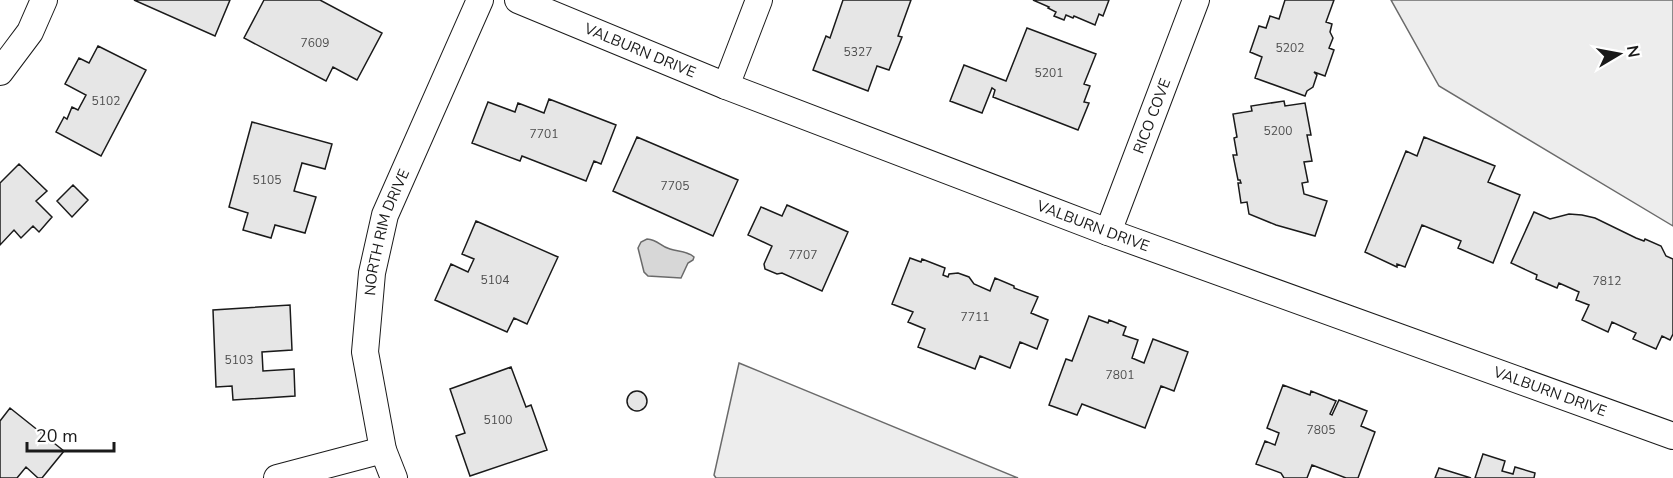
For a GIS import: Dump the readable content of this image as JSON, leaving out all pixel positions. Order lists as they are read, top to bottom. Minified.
{"streets":{"street":["VALBURN DRIVE","RICO COVE","NORTH RIM DRIVE"]},"crossings":[["VALBURN DRIVE","RICO COVE"]],"house_numbers":["7609","5202","5327","5201","5102","5200","7701","5105","7705","7707","5104","7812","7711","5103","7801","5100","7805"],"scale_bar":"20 m","north":"right"}
